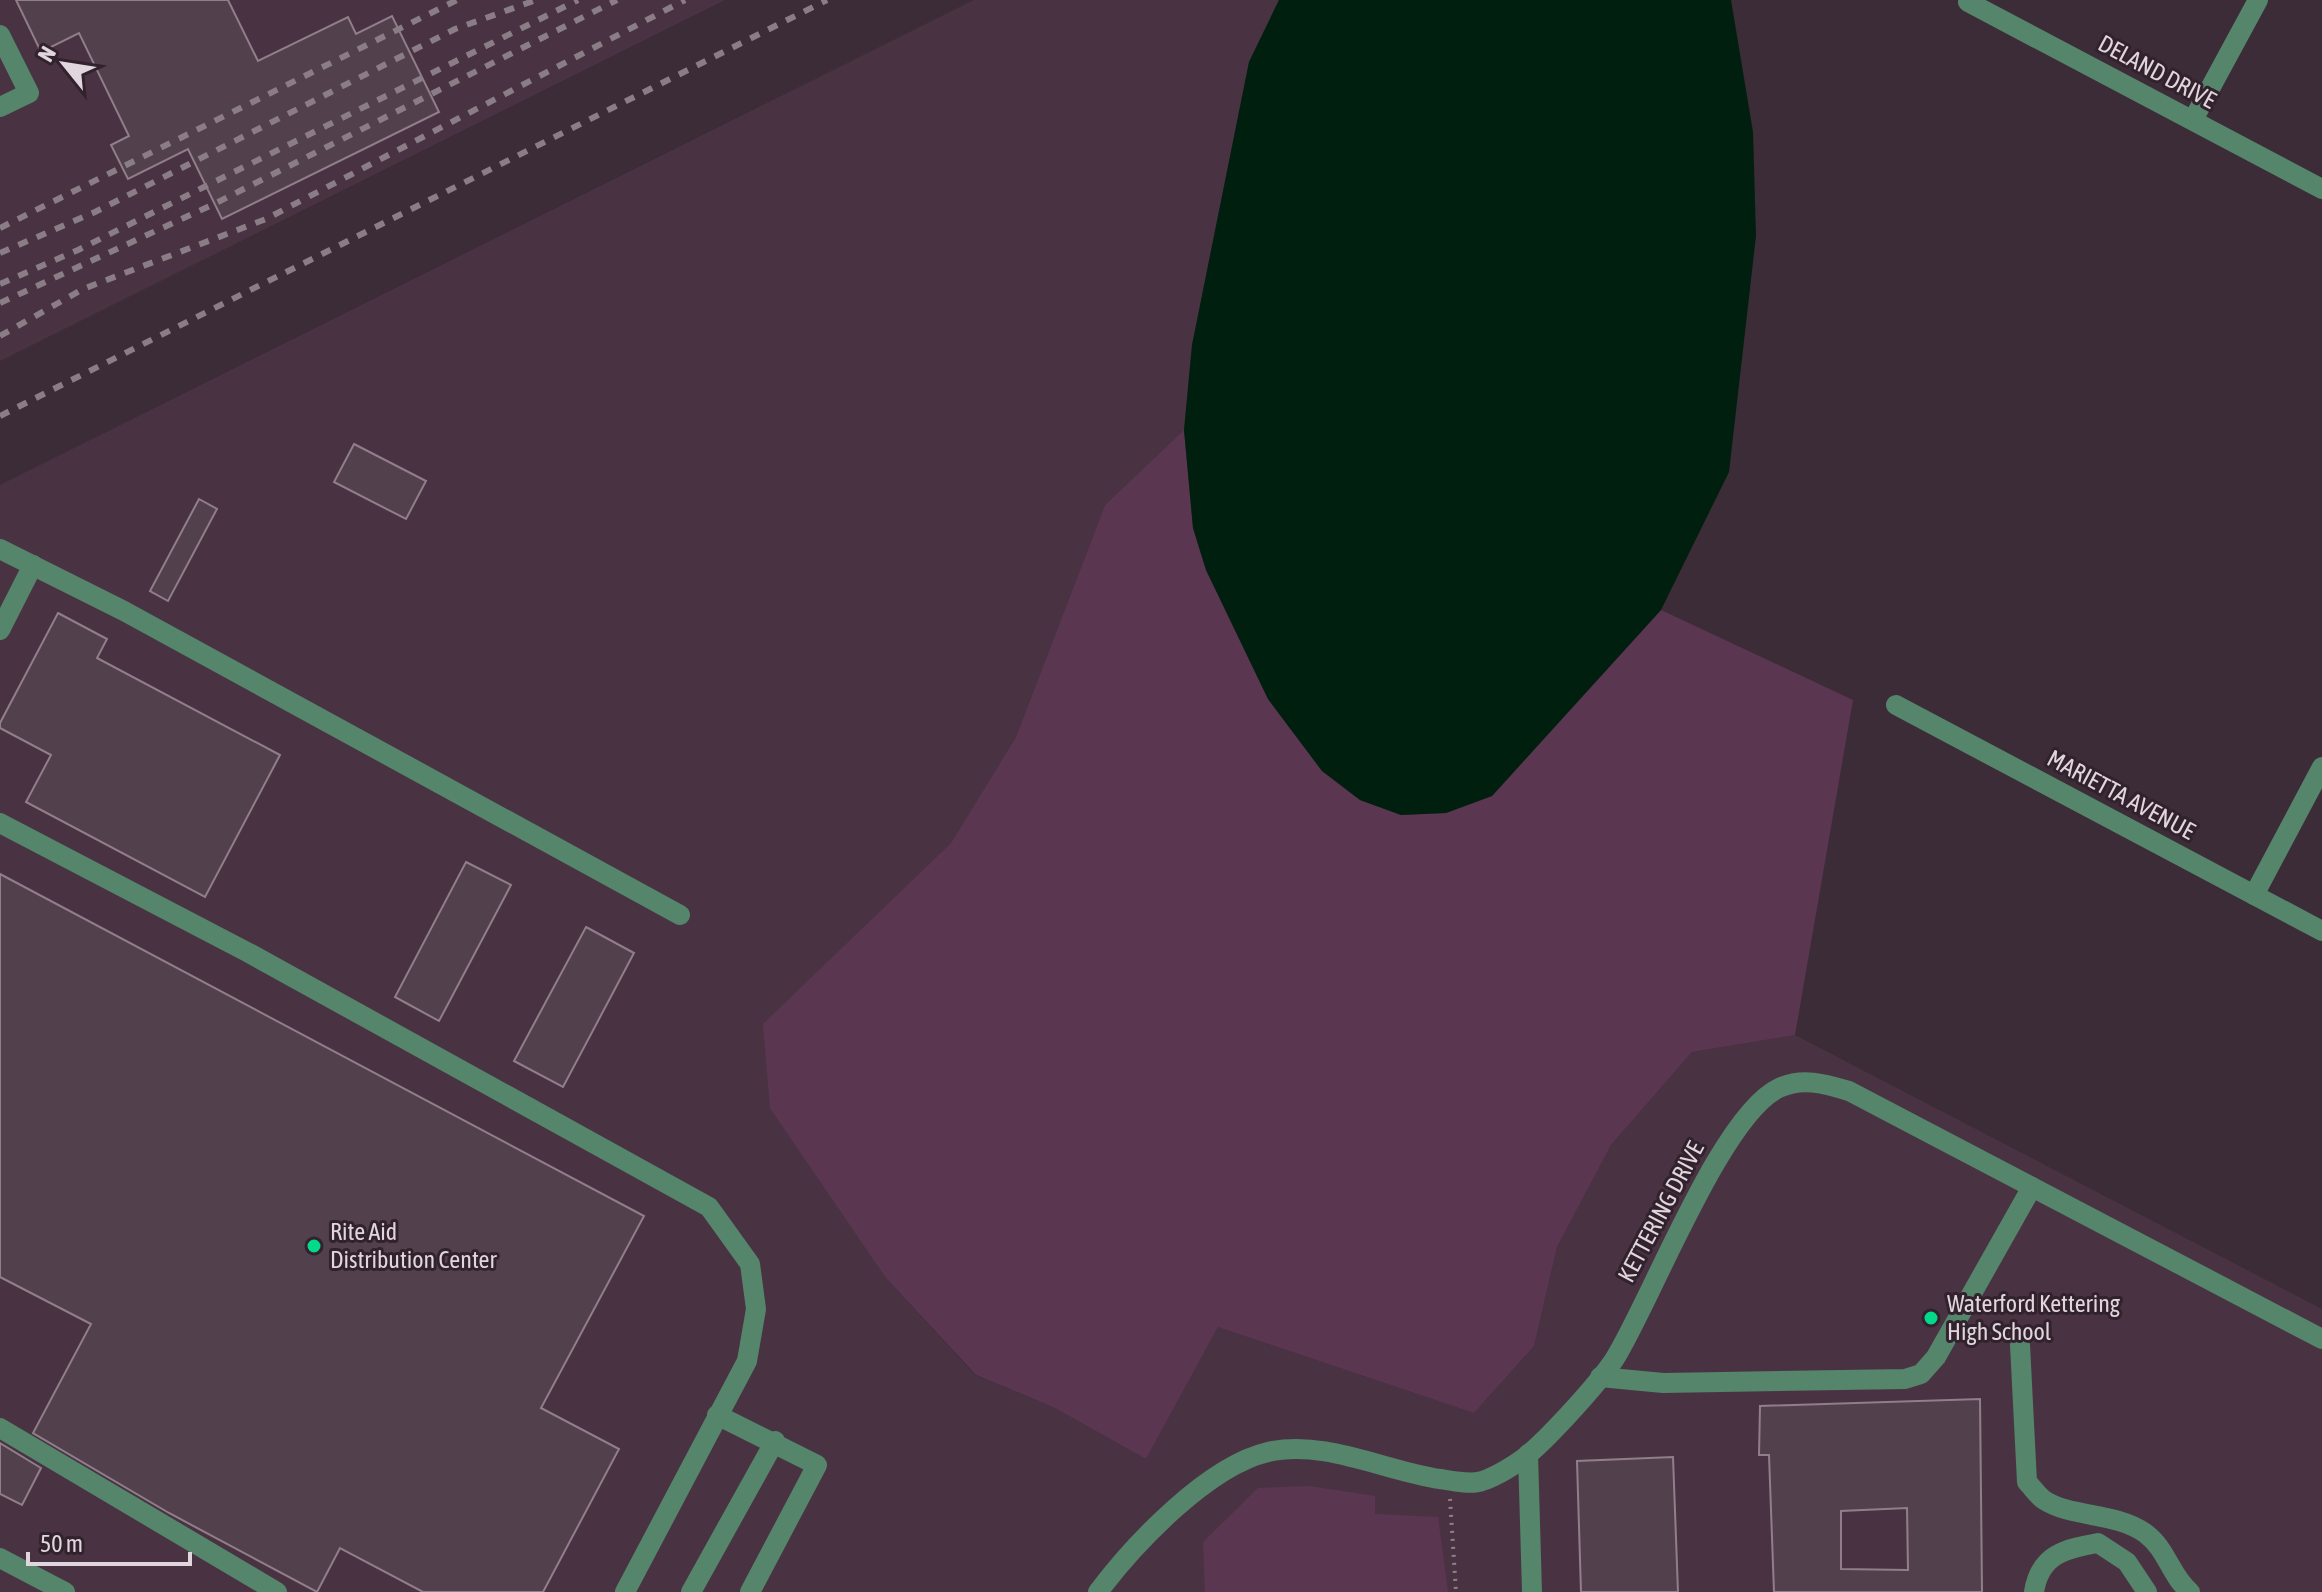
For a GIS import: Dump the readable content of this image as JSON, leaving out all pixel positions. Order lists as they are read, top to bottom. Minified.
{"streets":{"street":["DELAND DRIVE","MARIETTA AVENUE","KETTERING DRIVE"]},"places":["Rite Aid Distribution Center","Waterford Kettering High School"],"scale_bar":"50 m","north":"top left"}
